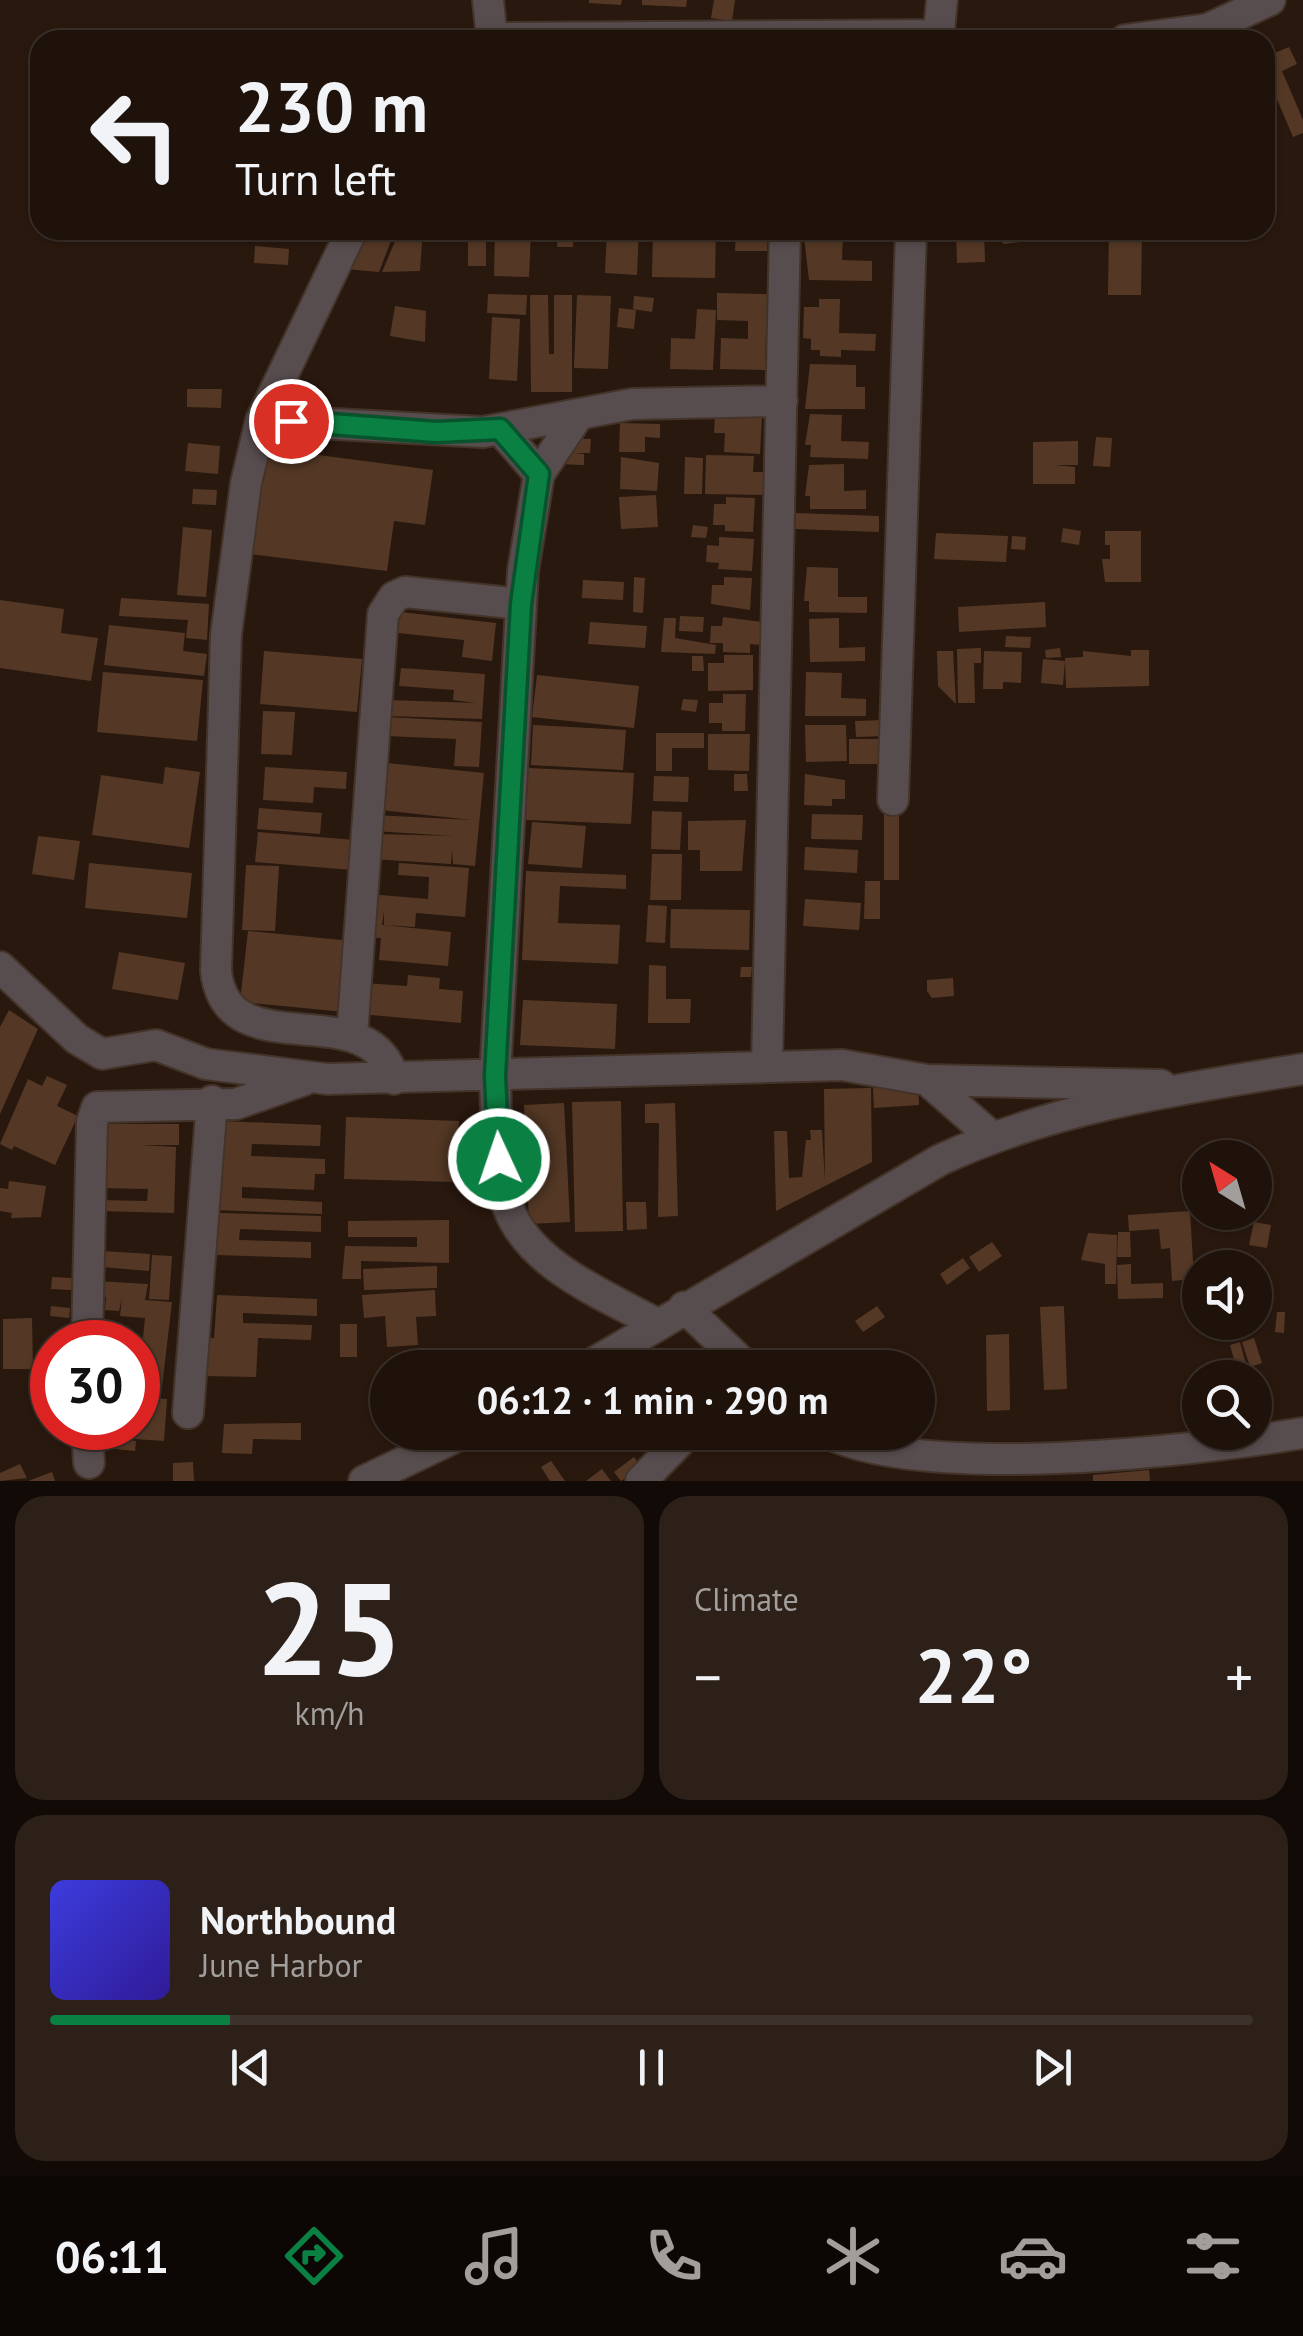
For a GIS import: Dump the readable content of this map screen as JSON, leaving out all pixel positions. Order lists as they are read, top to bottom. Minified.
{"north":"top left","page":{"turn":["230 m","Turn left"],"limit":"30","trip":"06:12 · 1 min · 290 m","tile":[["25","km/h"],"Climate"],"heat":["−","22°","+"],"song":["Northbound","June Harbor"],"tabs":"06:11"}}
